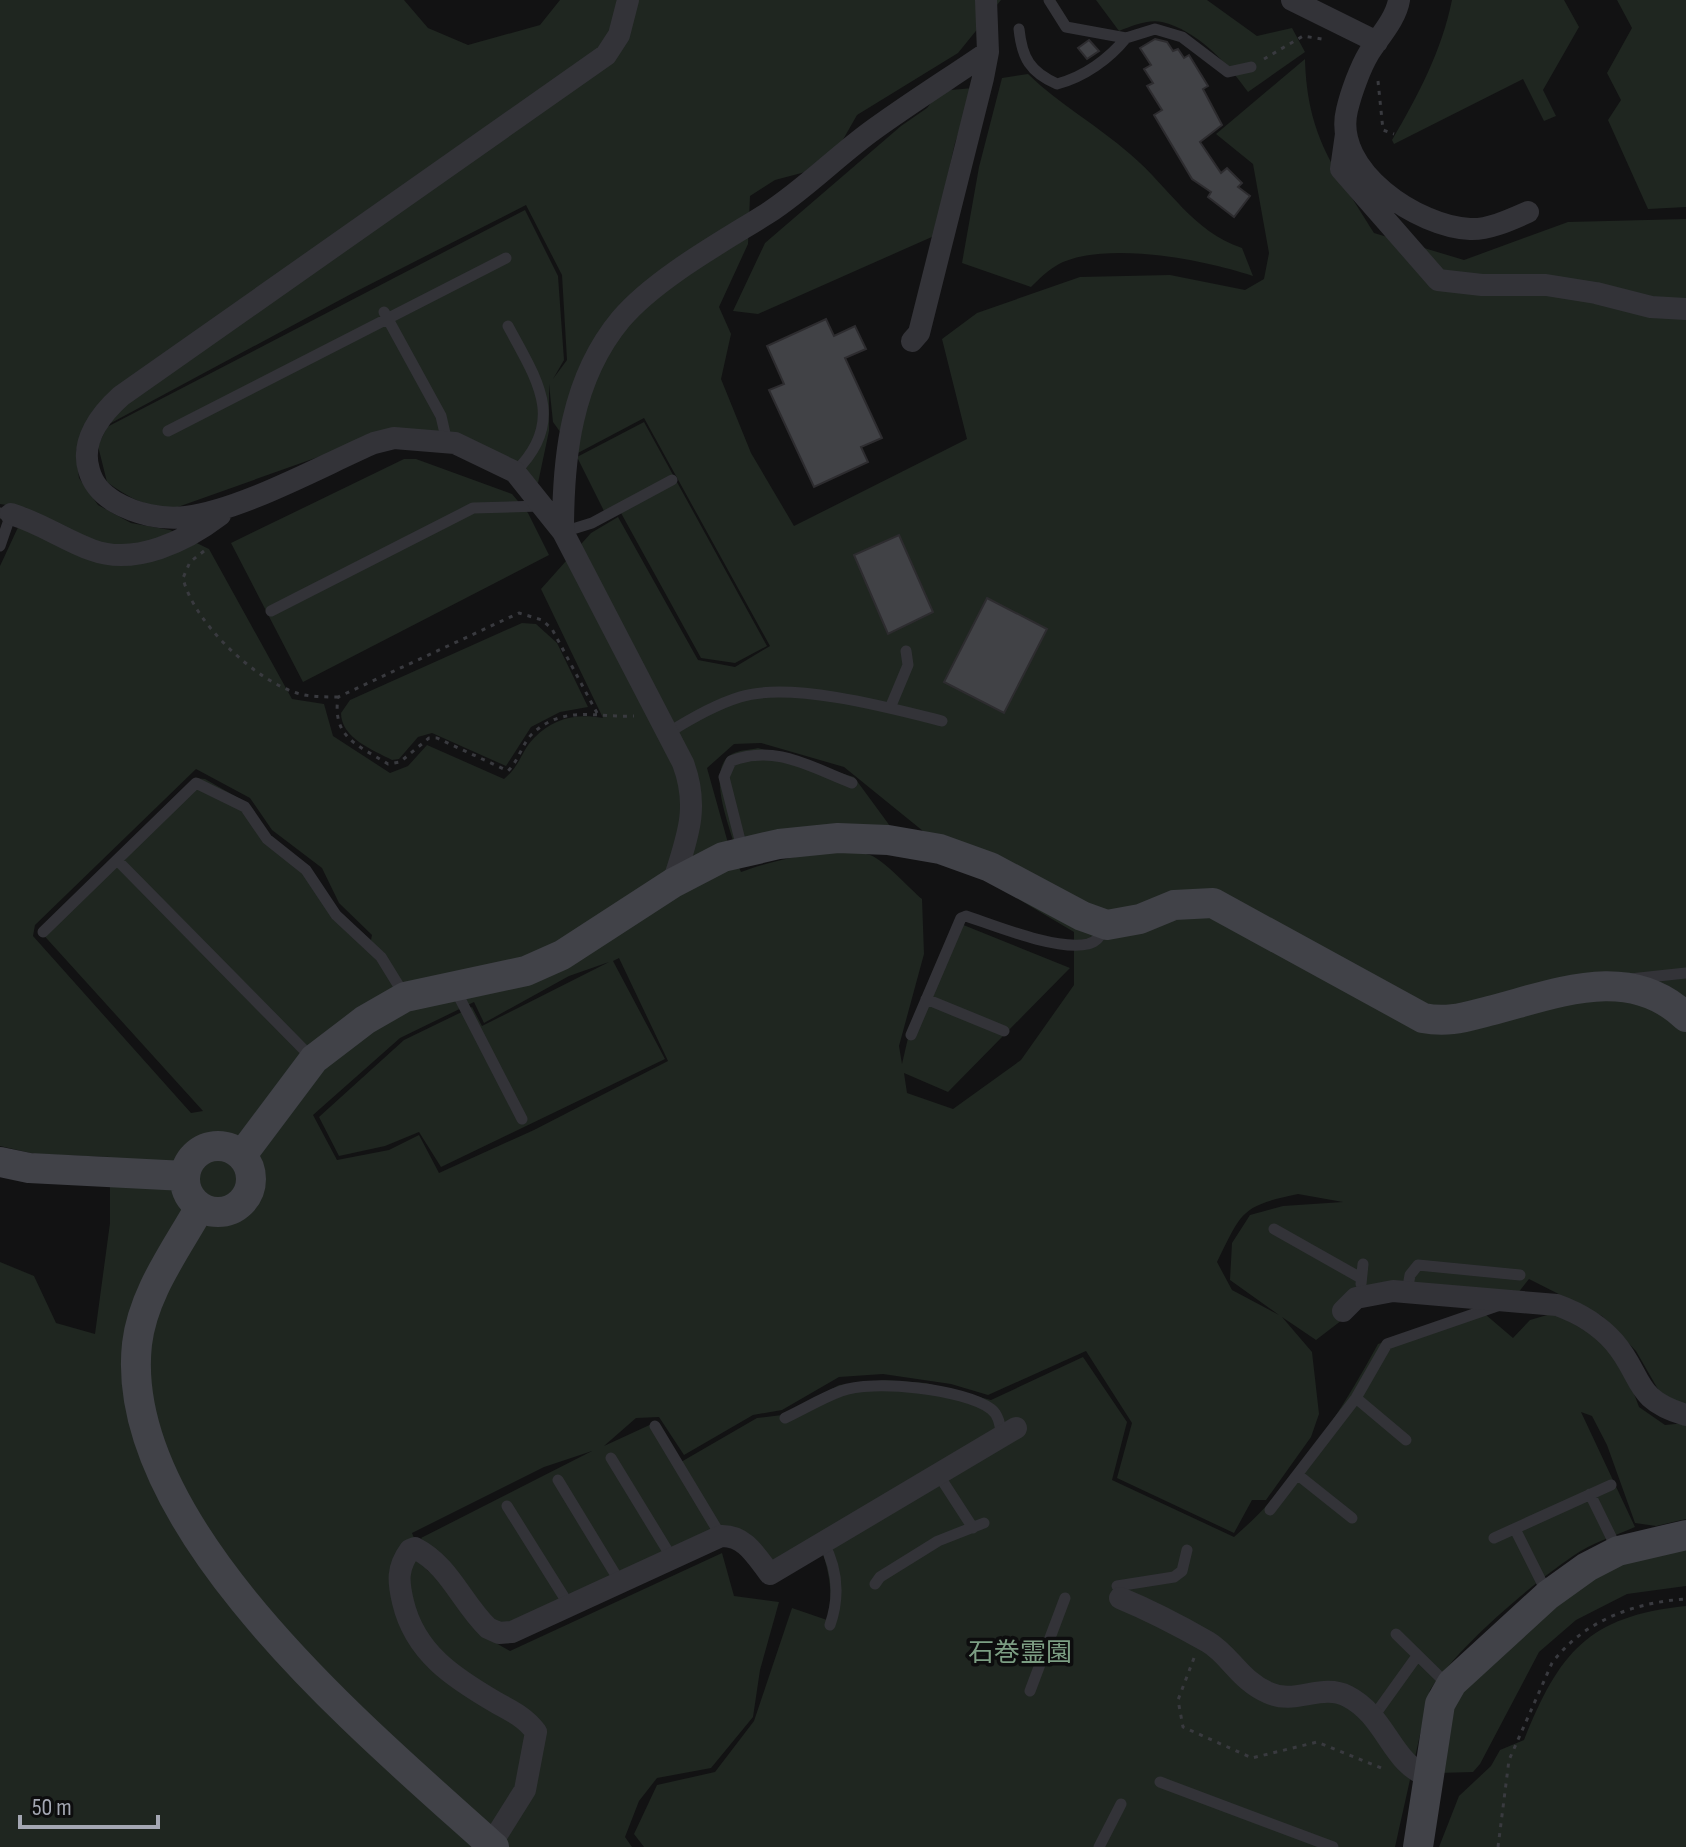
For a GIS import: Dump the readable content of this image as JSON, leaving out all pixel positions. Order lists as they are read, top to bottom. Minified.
{"parks":["石巻霊園"],"scale_bar":"50 m"}
